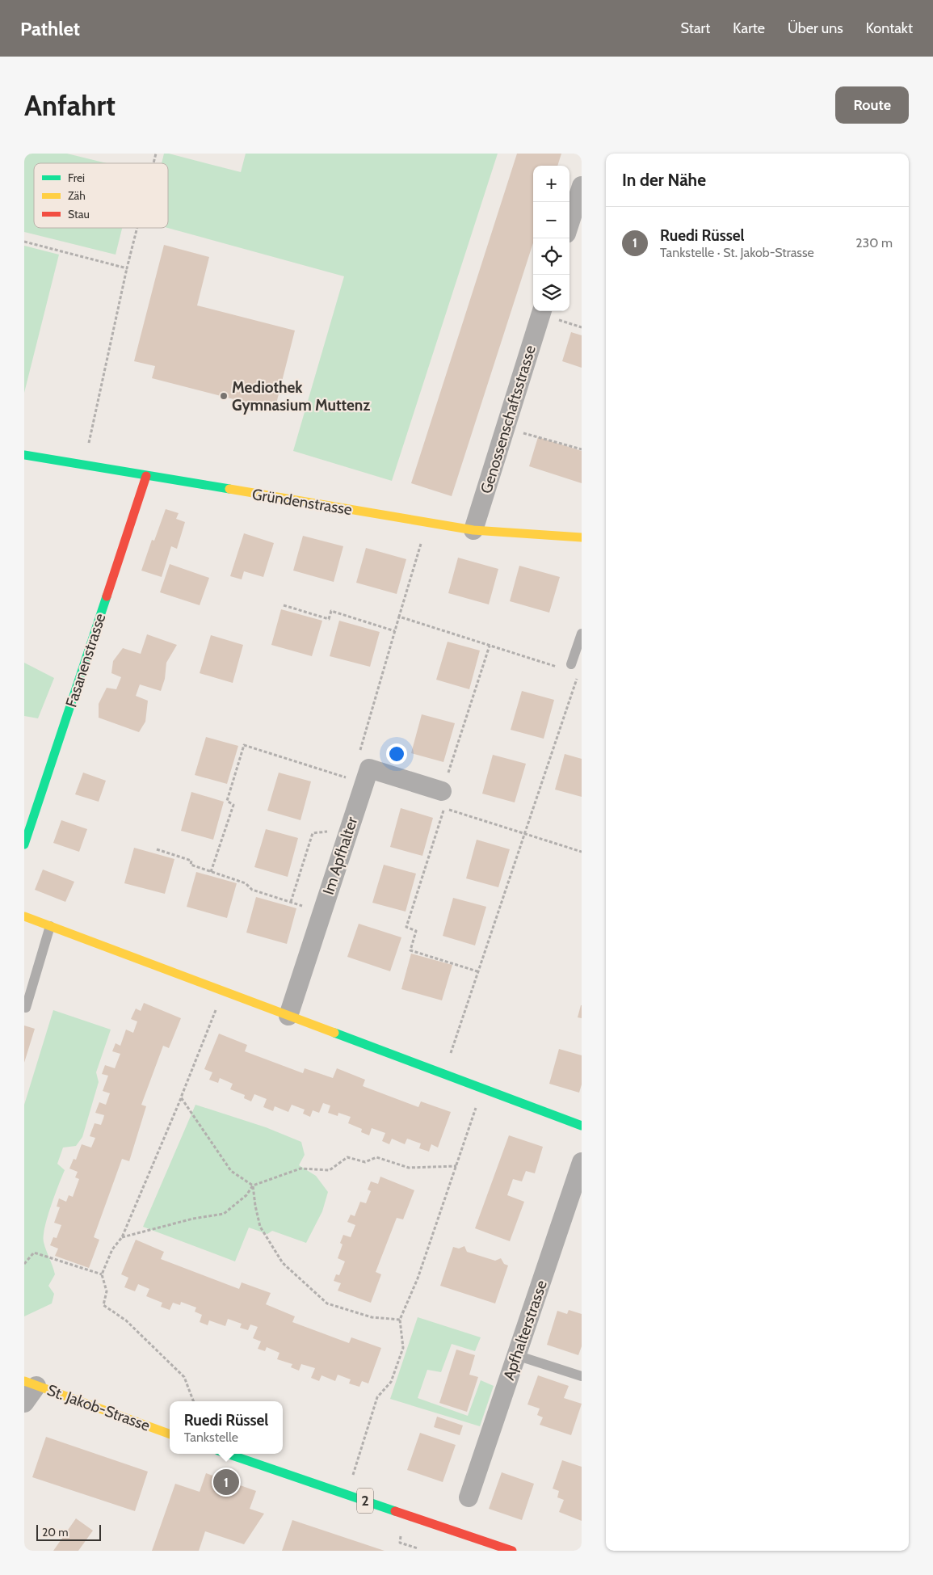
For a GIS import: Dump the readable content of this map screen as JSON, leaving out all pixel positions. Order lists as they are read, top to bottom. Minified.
{"streets":{"street":["Genossenschaftsstrasse","Gründenstrasse","Fasanenstrasse","Im Apfhalter","Apfhalterstrasse","St. Jakob-Strasse","2"]},"crossings":[["Genossenschaftsstrasse","Gründenstrasse"],["Gründenstrasse","Fasanenstrasse"]],"places":["Mediothek Gymnasium Muttenz"],"legend":["Frei","Zäh","Stau"],"scale_bar":"20 m","page":{"header":"Pathlet","nav":["Start","Karte","Über uns","Kontakt"],"buttons":"Route","title":"Anfahrt","heading":"In der Nähe","map_buttons":["+","−"],"list":[{"mark":"1","name":"Ruedi Rüssel","note":"Tankstelle · St. Jakob-Strasse","value":"230 m"}],"popup":["Ruedi Rüssel","Tankstelle"],"pins":"1","scale":"20 m"}}
